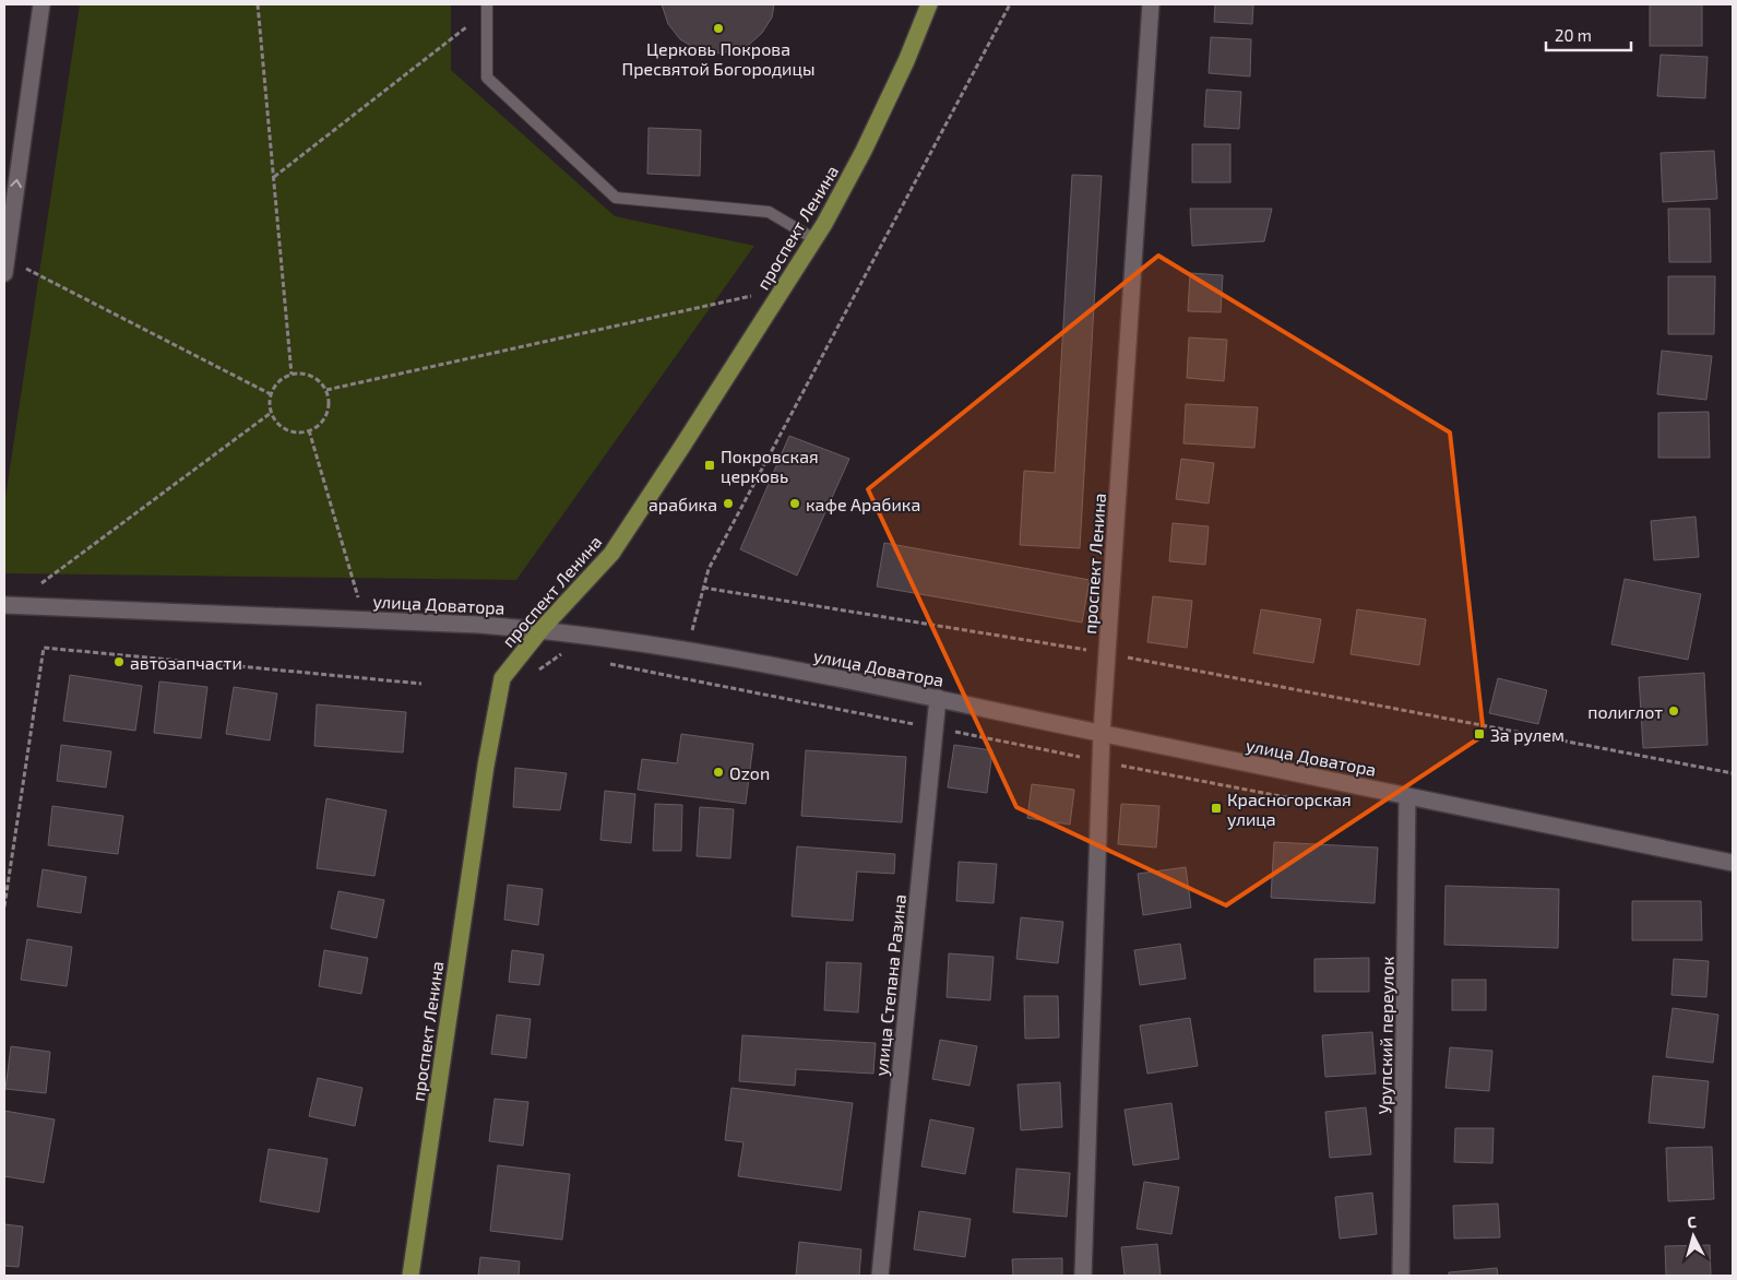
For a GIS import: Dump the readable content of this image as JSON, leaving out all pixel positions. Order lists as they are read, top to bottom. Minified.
{"streets":{"main road":["проспект Ленина"],"street":["улица Доватора","улица Степана Разина","Урупский переулок"]},"crossings":[["проспект Ленина","улица Доватора"],["улица Доватора","улица Степана Разина"],["улица Доватора","Урупский переулок"]],"places":{"other":["Церковь Покрова Пресвятой Богородицы","арабика","кафе Арабика","автозапчасти","полиглот","Ozon"],"transit":["Покровская церковь","За рулем","Красногорская улица"]},"scale_bar":"20 m","north":"top"}
